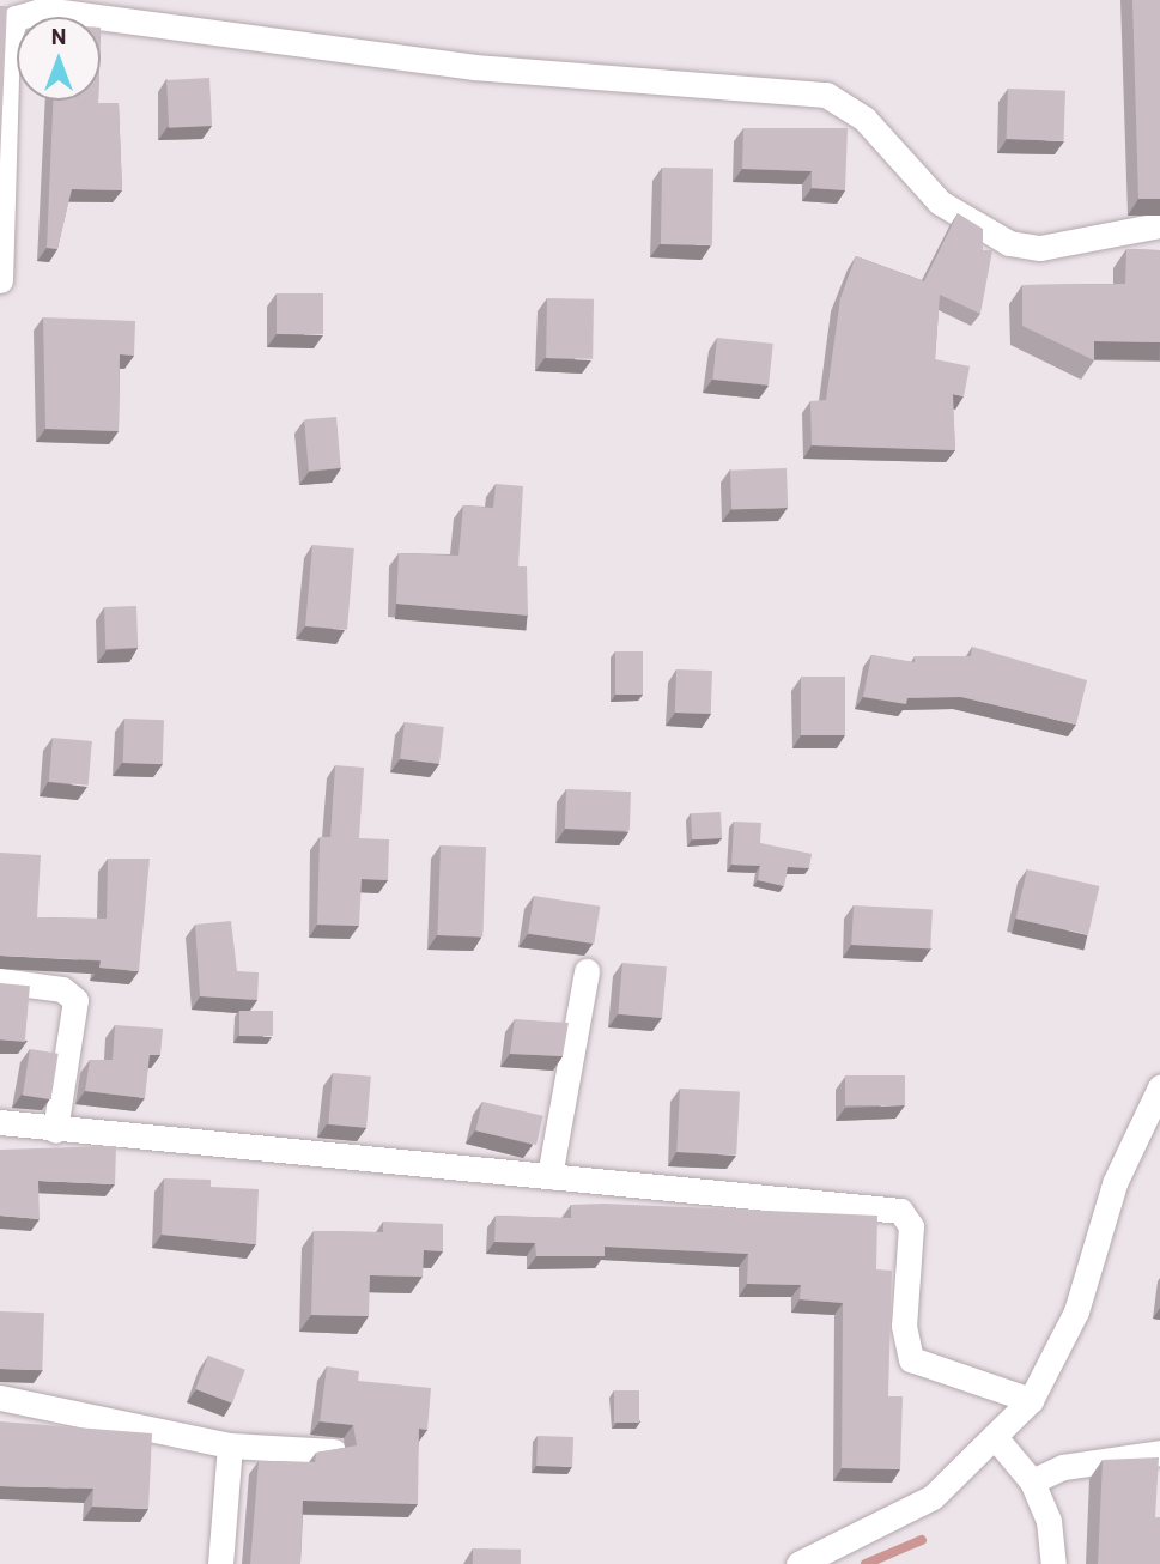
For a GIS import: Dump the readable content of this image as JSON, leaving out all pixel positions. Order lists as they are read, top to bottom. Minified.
{"north":"top"}
